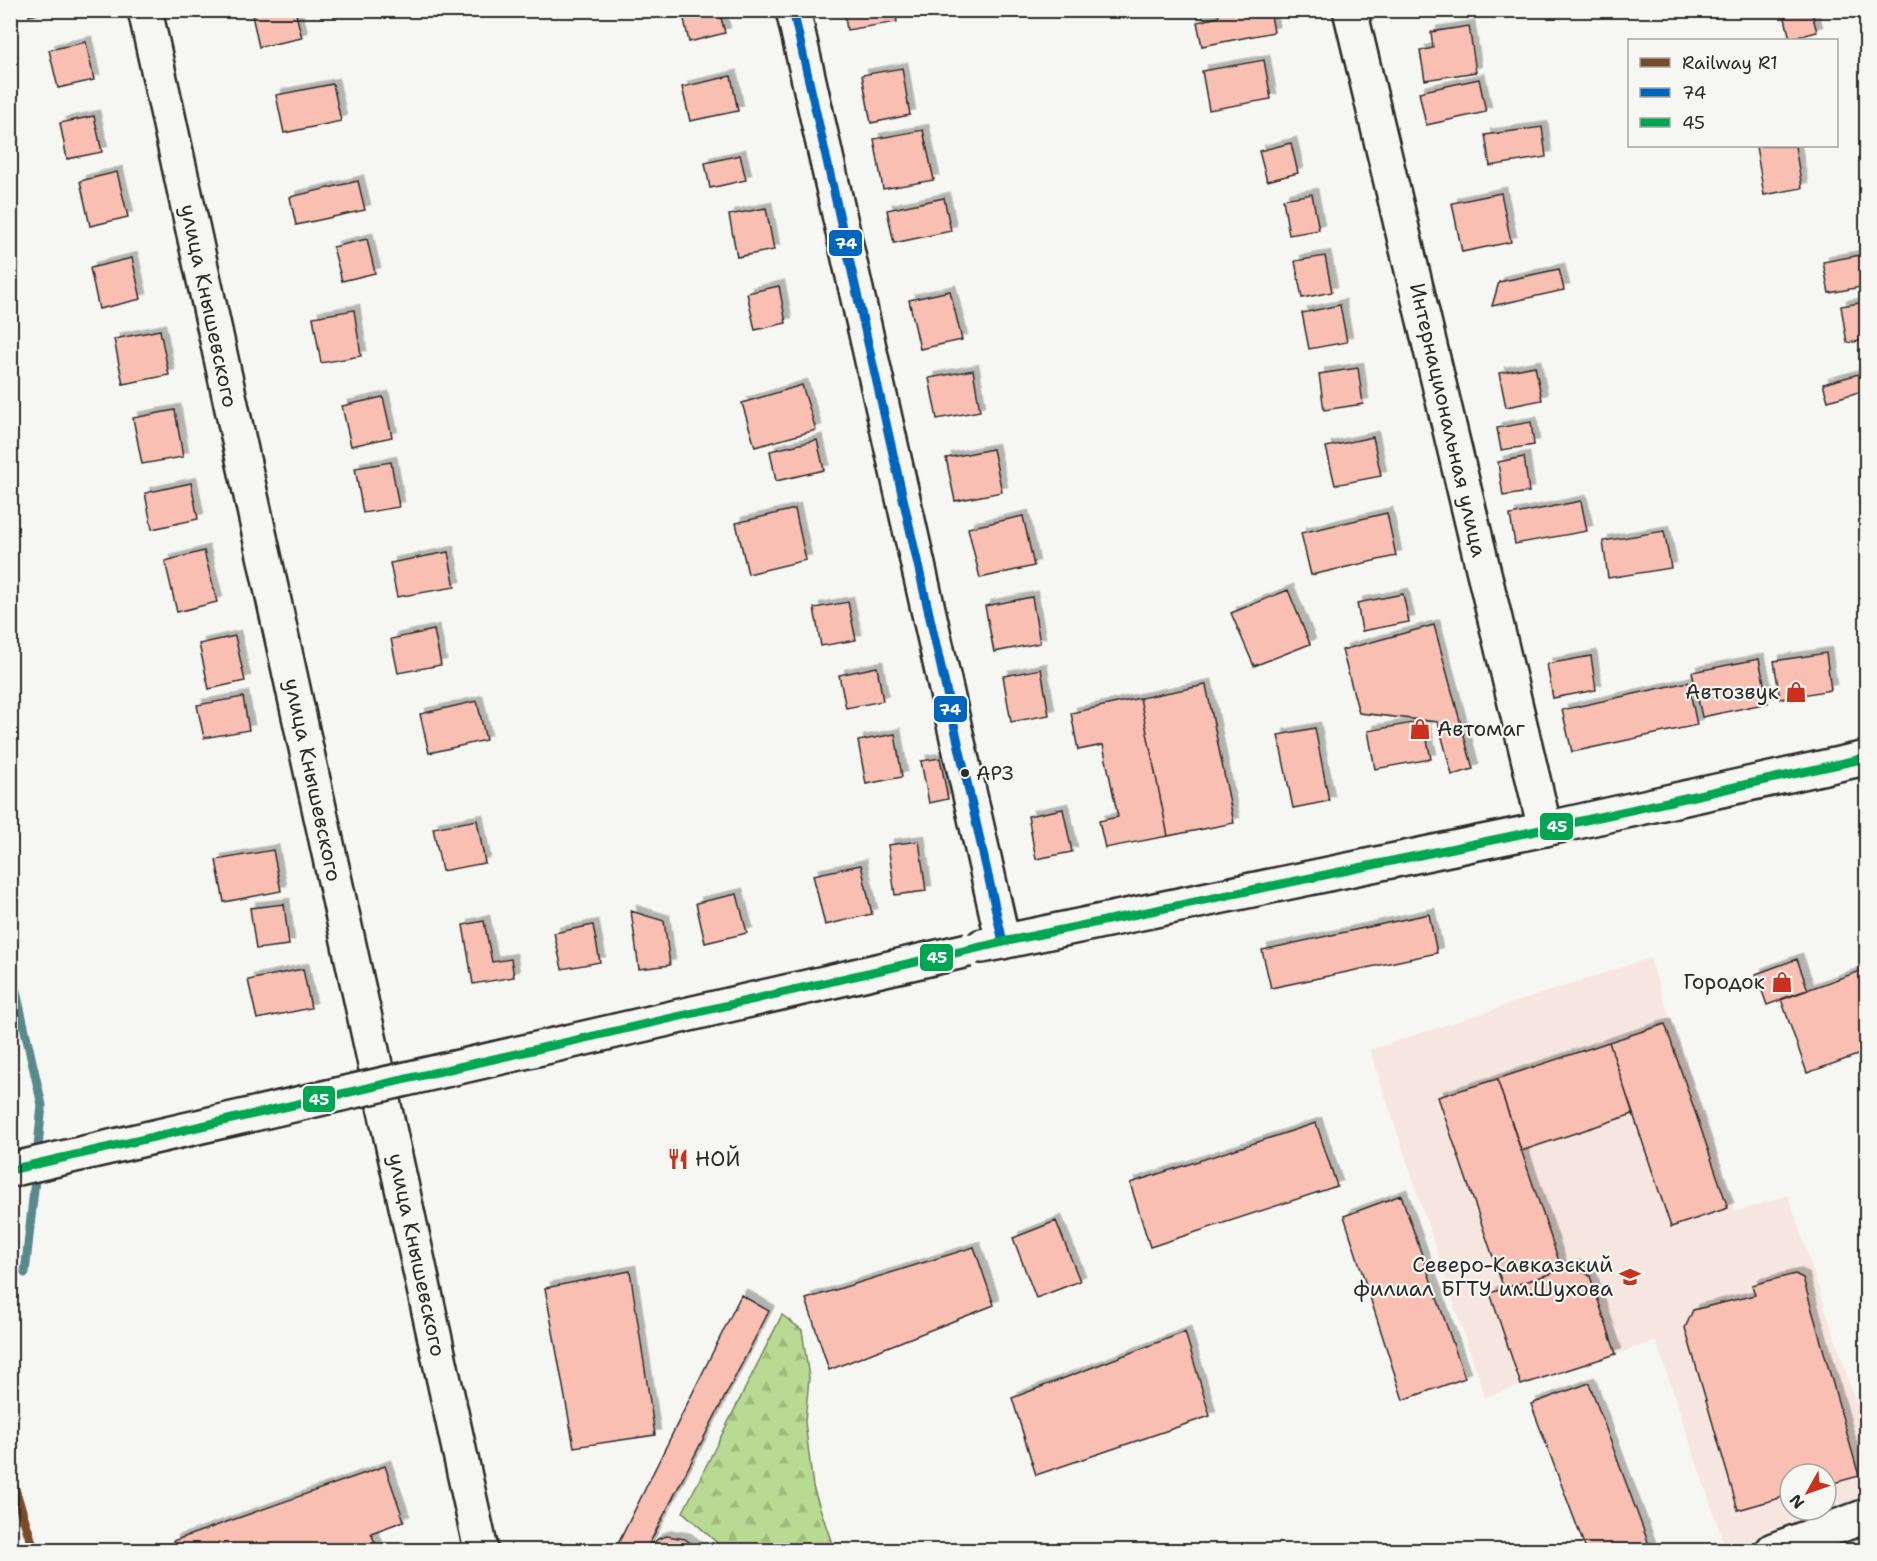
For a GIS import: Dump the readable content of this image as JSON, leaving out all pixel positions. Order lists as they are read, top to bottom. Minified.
{"streets":{"main road":["улица Кнышевского","Интернациональная улица"]},"places":{"shop":["Автозвук","Автомаг","Городок"],"other":["АРЗ"],"restaurant":["НОЙ"],"school or university":["Северо-Кавказский филиал БГТУ им.Шухова"]},"lines":["transit line 74","transit line 45","rail line R1"],"legend":["Railway R1","74","45"],"north":"bottom left"}
